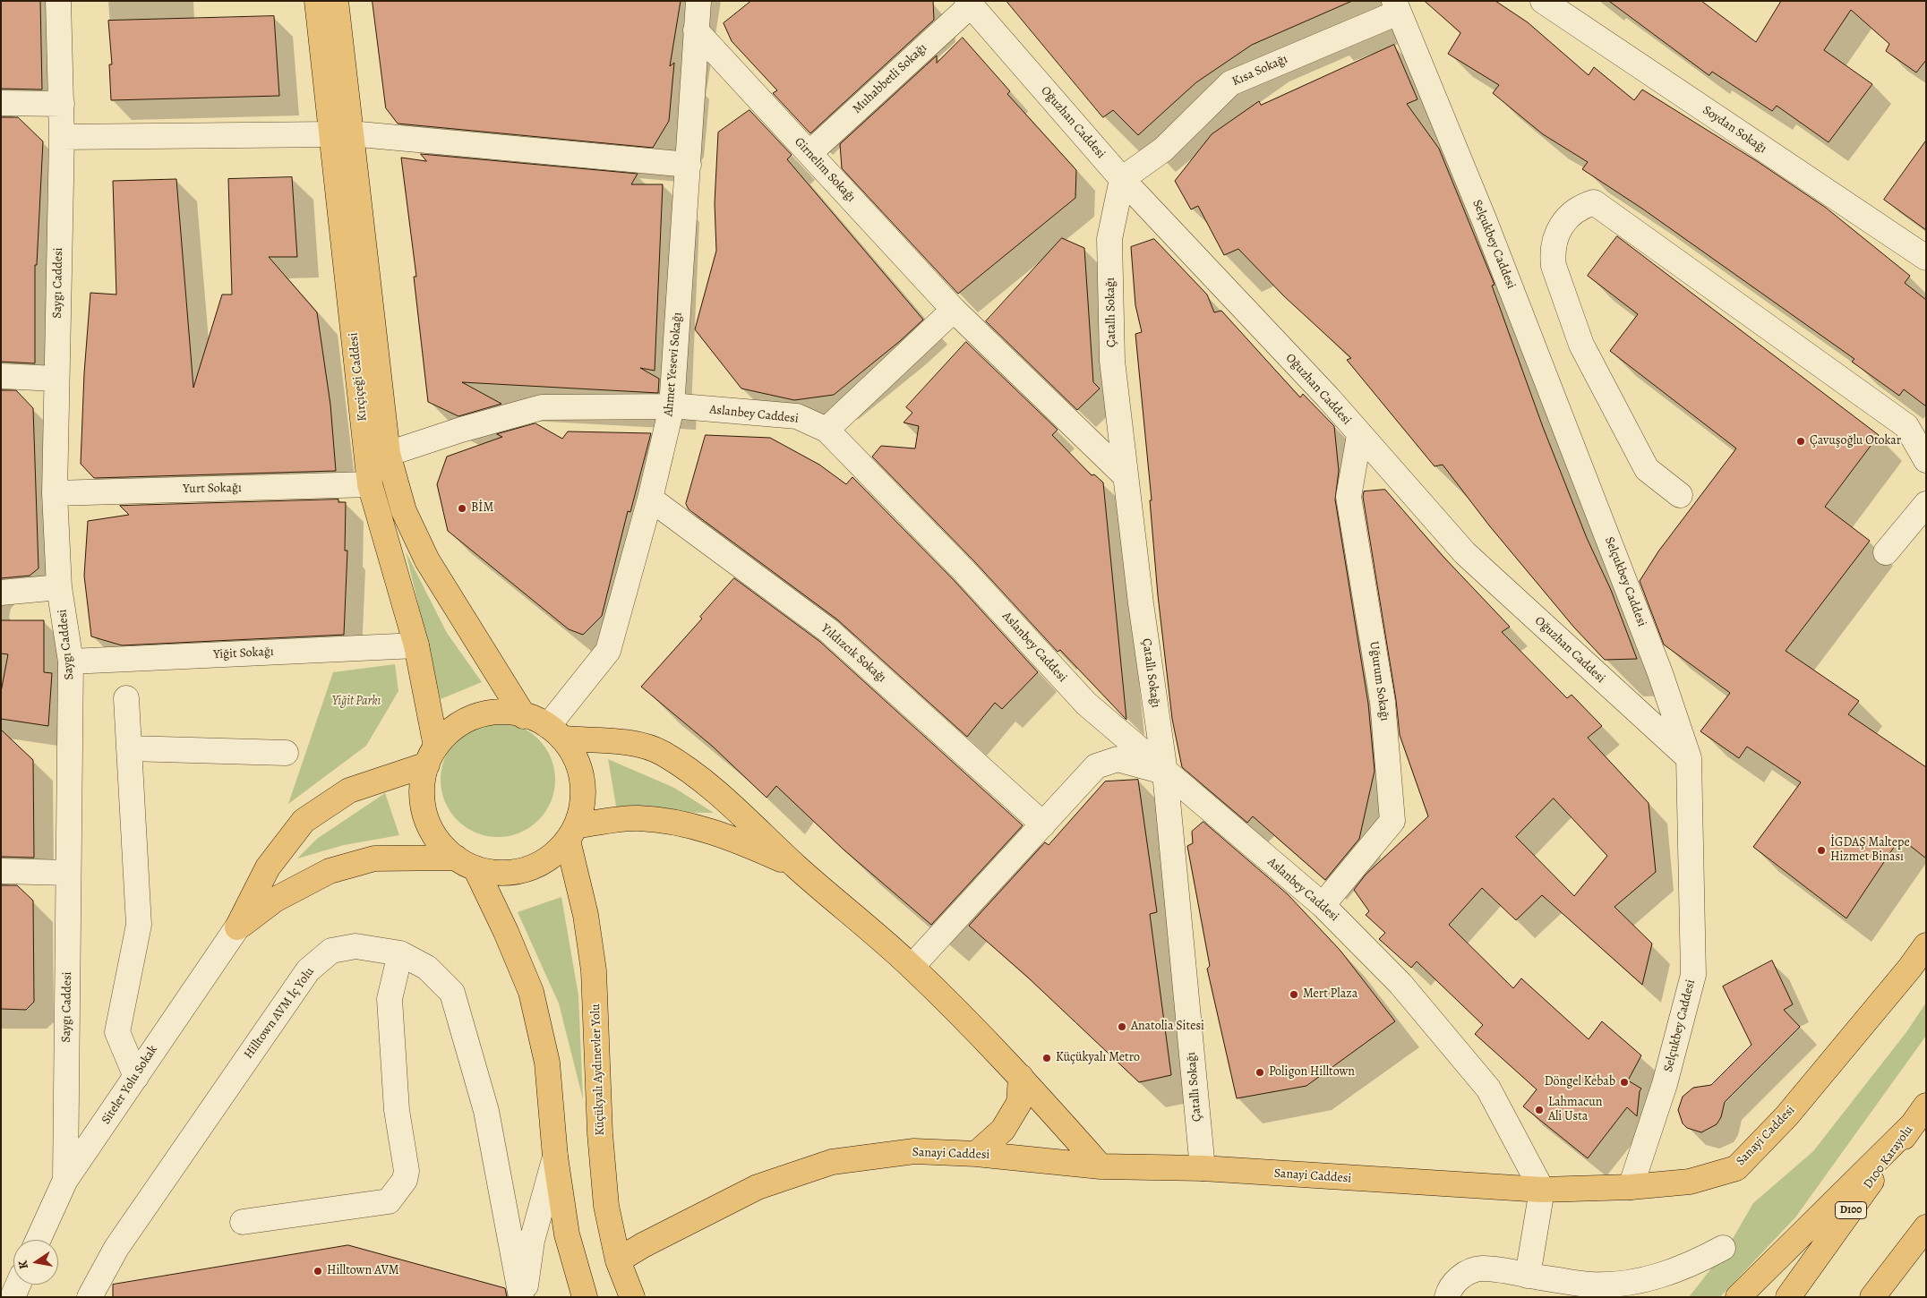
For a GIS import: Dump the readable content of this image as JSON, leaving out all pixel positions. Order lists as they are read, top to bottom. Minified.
{"streets":{"main road":["Kırçiçeği Caddesi","Küçükyalı Aydınevler Yolu","Sanayi Caddesi","D100 Karayolu","D100"],"street":["Kısa Sokağı","Muhabbetli Sokağı","Oğuzhan Caddesi","Soydan Sokağı","Girnelim Sokağı","Selçukbey Caddesi","Saygı Caddesi","Çatallı Sokağı","Ahmet Yesevi Sokağı","Aslanbey Caddesi","Yurt Sokağı","Yiğit Sokağı","Yıldızcık Sokağı","Uğurum Sokağı","Hilltown AVM İç Yolu","Siteler Yolu Sokak"]},"crossings":[["Kısa Sokağı","Oğuzhan Caddesi"],["Kısa Sokağı","Selçukbey Caddesi"],["Kısa Sokağı","Çatallı Sokağı"],["Muhabbetli Sokağı","Oğuzhan Caddesi"],["Muhabbetli Sokağı","Girnelim Sokağı"],["Oğuzhan Caddesi","Selçukbey Caddesi"],["Oğuzhan Caddesi","Çatallı Sokağı"],["Oğuzhan Caddesi","Uğurum Sokağı"],["Girnelim Sokağı","Çatallı Sokağı"],["Girnelim Sokağı","Ahmet Yesevi Sokağı"],["Selçukbey Caddesi","Sanayi Caddesi"],["Saygı Caddesi","Yurt Sokağı"],["Saygı Caddesi","Yiğit Sokağı"],["Saygı Caddesi","Siteler Yolu Sokak"],["Çatallı Sokağı","Aslanbey Caddesi"],["Çatallı Sokağı","Sanayi Caddesi"],["Ahmet Yesevi Sokağı","Kırçiçeği Caddesi"],["Ahmet Yesevi Sokağı","Aslanbey Caddesi"],["Ahmet Yesevi Sokağı","Yıldızcık Sokağı"],["Ahmet Yesevi Sokağı","Küçükyalı Aydınevler Yolu"],["Kırçiçeği Caddesi","Aslanbey Caddesi"],["Kırçiçeği Caddesi","Yurt Sokağı"],["Kırçiçeği Caddesi","Yiğit Sokağı"],["Kırçiçeği Caddesi","Küçükyalı Aydınevler Yolu"],["Aslanbey Caddesi","Uğurum Sokağı"],["Aslanbey Caddesi","Sanayi Caddesi"],["Küçükyalı Aydınevler Yolu","Sanayi Caddesi"]],"parks":["Yiğit Parkı"],"places":["Çavuşoğlu Otokar","BİM","İGDAŞ Maltepe Hizmet Binası","Mert Plaza","Anatolia Sitesi","Küçükyalı Metro","Poligon Hilltown","Döngel Kebab","Lahmacun Ali Usta","Hilltown AVM"],"north":"left"}
